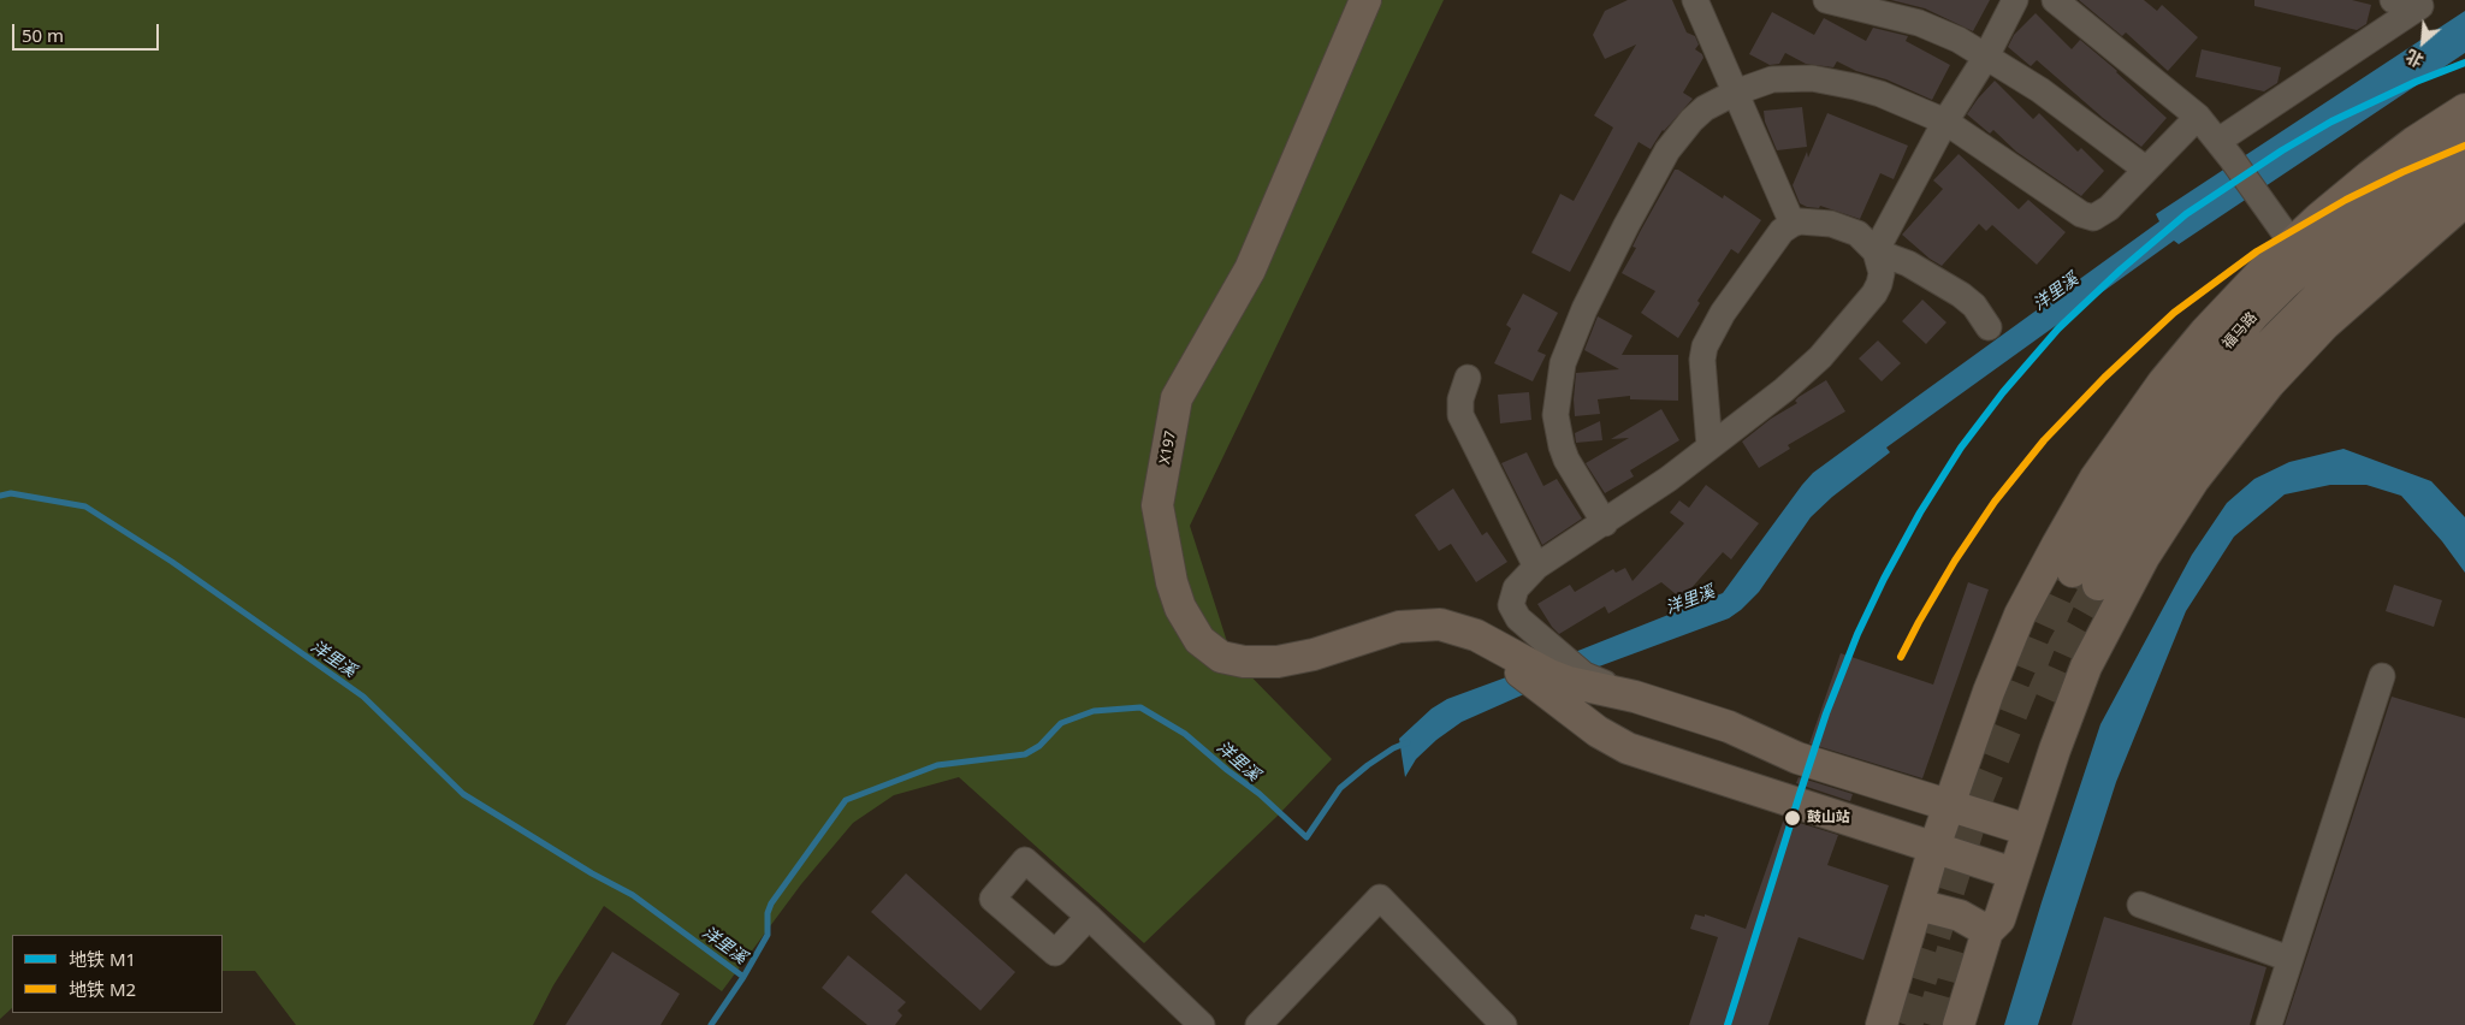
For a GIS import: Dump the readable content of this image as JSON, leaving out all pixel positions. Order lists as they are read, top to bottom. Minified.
{"streets":{"main road":["福马路","X197"]},"water":["洋里溪"],"places":["鼓山站"],"lines":["metro line M1","metro line M2"],"legend":["地铁 M1","地铁 M2"],"scale_bar":"50 m","north":"bottom left"}
